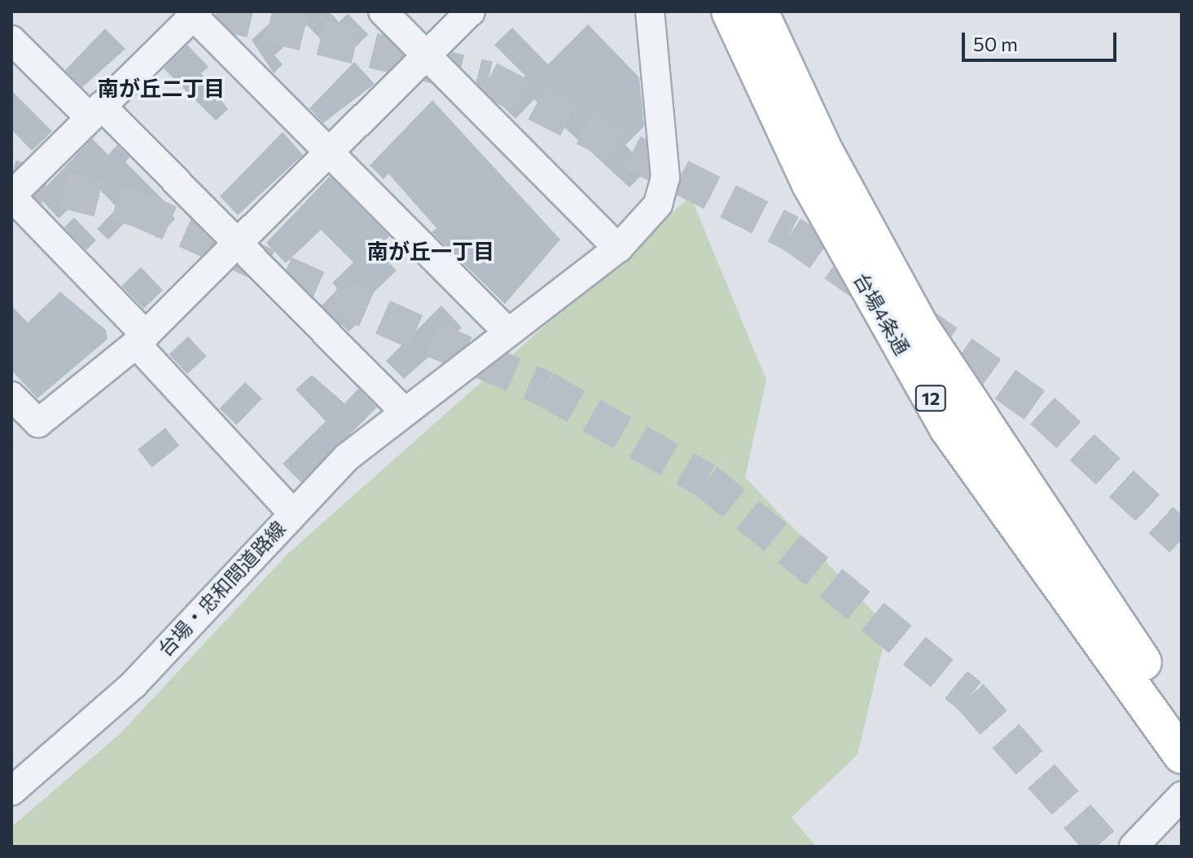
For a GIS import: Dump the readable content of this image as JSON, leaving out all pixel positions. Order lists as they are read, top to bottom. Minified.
{"streets":{"highway":["台場4条通","12"],"street":["台場・忠和間道路線"]},"districts":["南が丘二丁目","南が丘一丁目"],"scale_bar":"50 m"}
